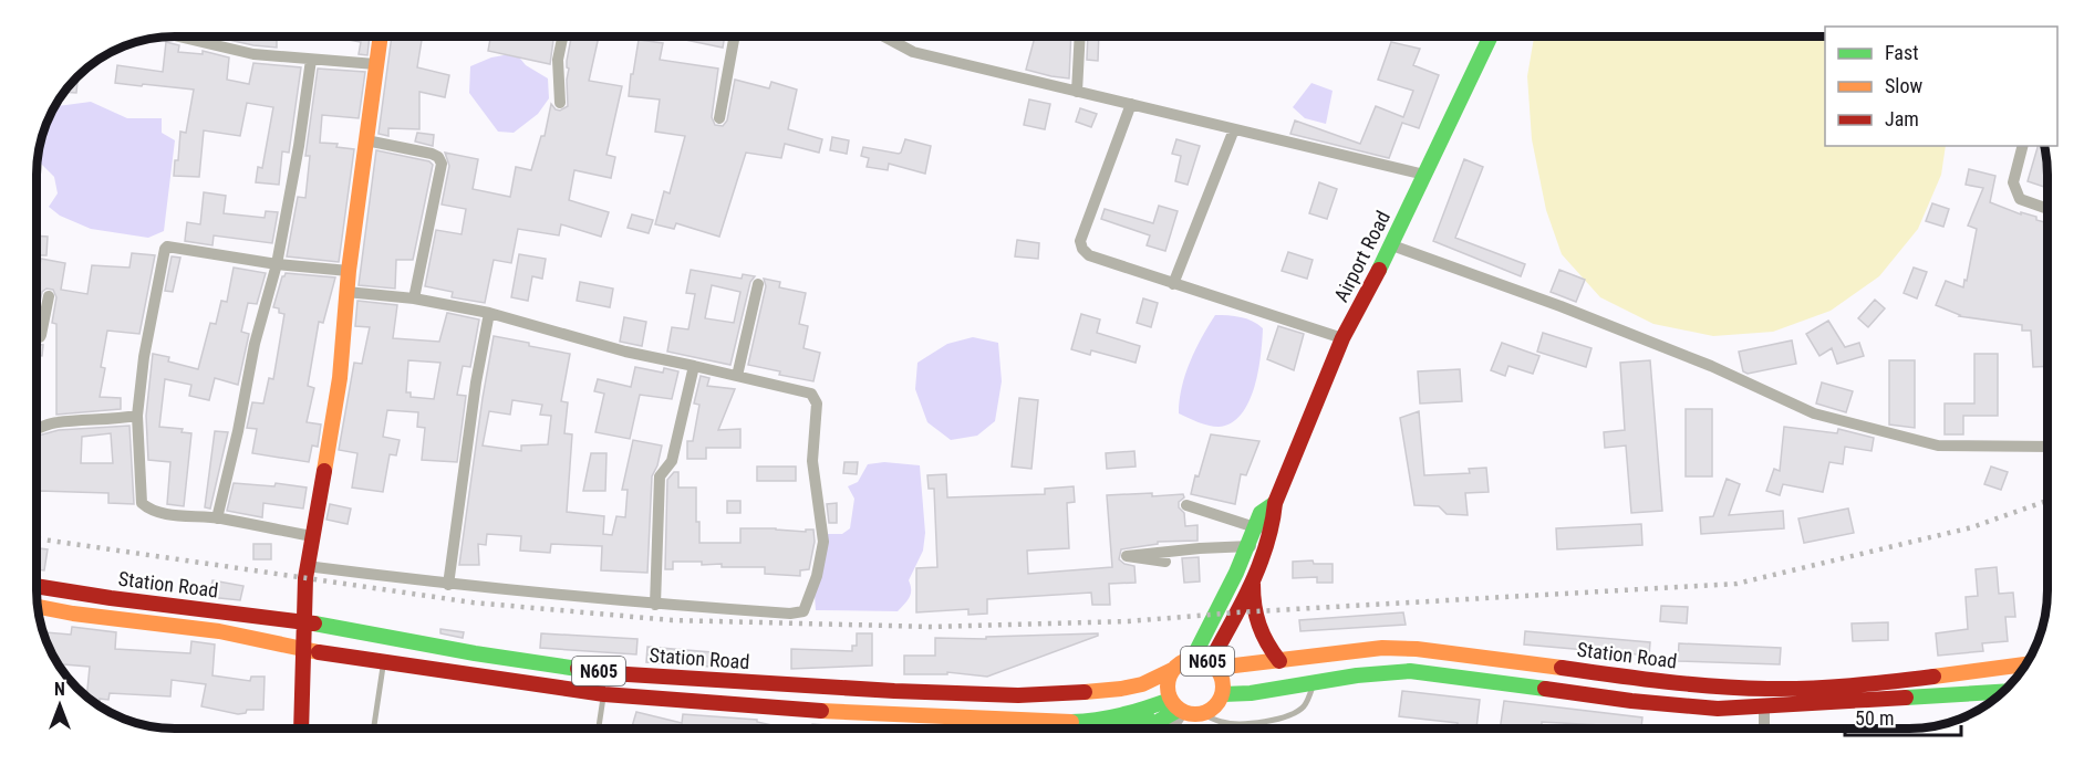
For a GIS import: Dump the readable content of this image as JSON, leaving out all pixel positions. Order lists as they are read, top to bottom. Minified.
{"streets":{"main road":["Airport Road","Station Road","N605"]},"crossings":[["Airport Road","Station Road"],["Airport Road","N605"],["Station Road","N605"]],"legend":["Fast","Slow","Jam"],"scale_bar":"50 m","north":"top"}
